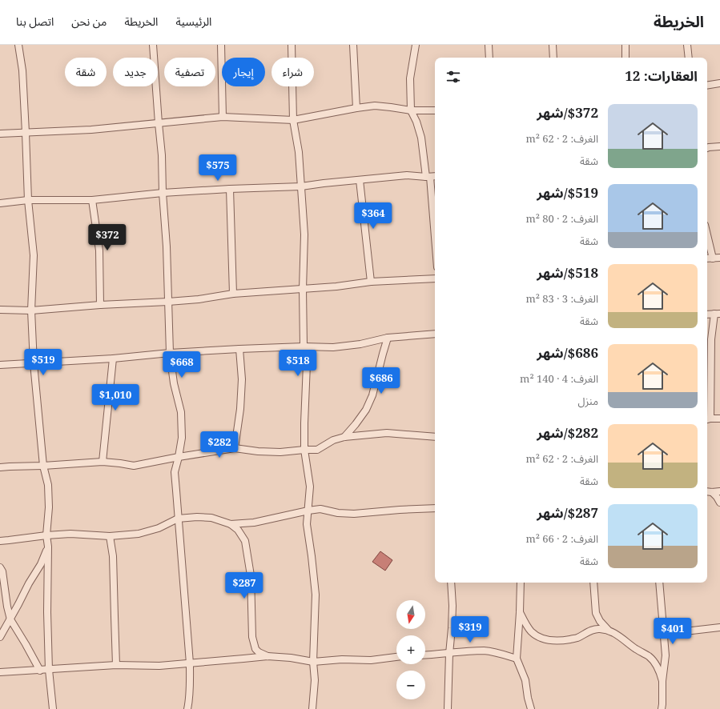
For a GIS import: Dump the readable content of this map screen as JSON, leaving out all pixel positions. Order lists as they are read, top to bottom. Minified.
{"north":"bottom","page":{"header":"الخريطة","nav":["الرئيسية","الخريطة","من نحن","اتصل بنا"],"chip":["شراء","إيجار","تصفية","جديد","شقة"],"heading":"العقارات: 12","list":[{"name":"$372/شهر","note":"الغرف: 2 · 62 m² · شقة"},{"name":"$519/شهر","note":"الغرف: 2 · 80 m² · شقة"},{"name":"$518/شهر","note":"الغرف: 3 · 83 m² · شقة"},{"name":"$686/شهر","note":"الغرف: 4 · 140 m² · منزل"},{"name":"$282/شهر","note":"الغرف: 2 · 62 m² · شقة"},{"name":"$287/شهر","note":"الغرف: 2 · 66 m² · شقة"}],"price":["$575","$364","$372","$519","$518","$668","$686","$1,010","$282","$287","$319","$401"],"map_buttons":["+","−"]}}
